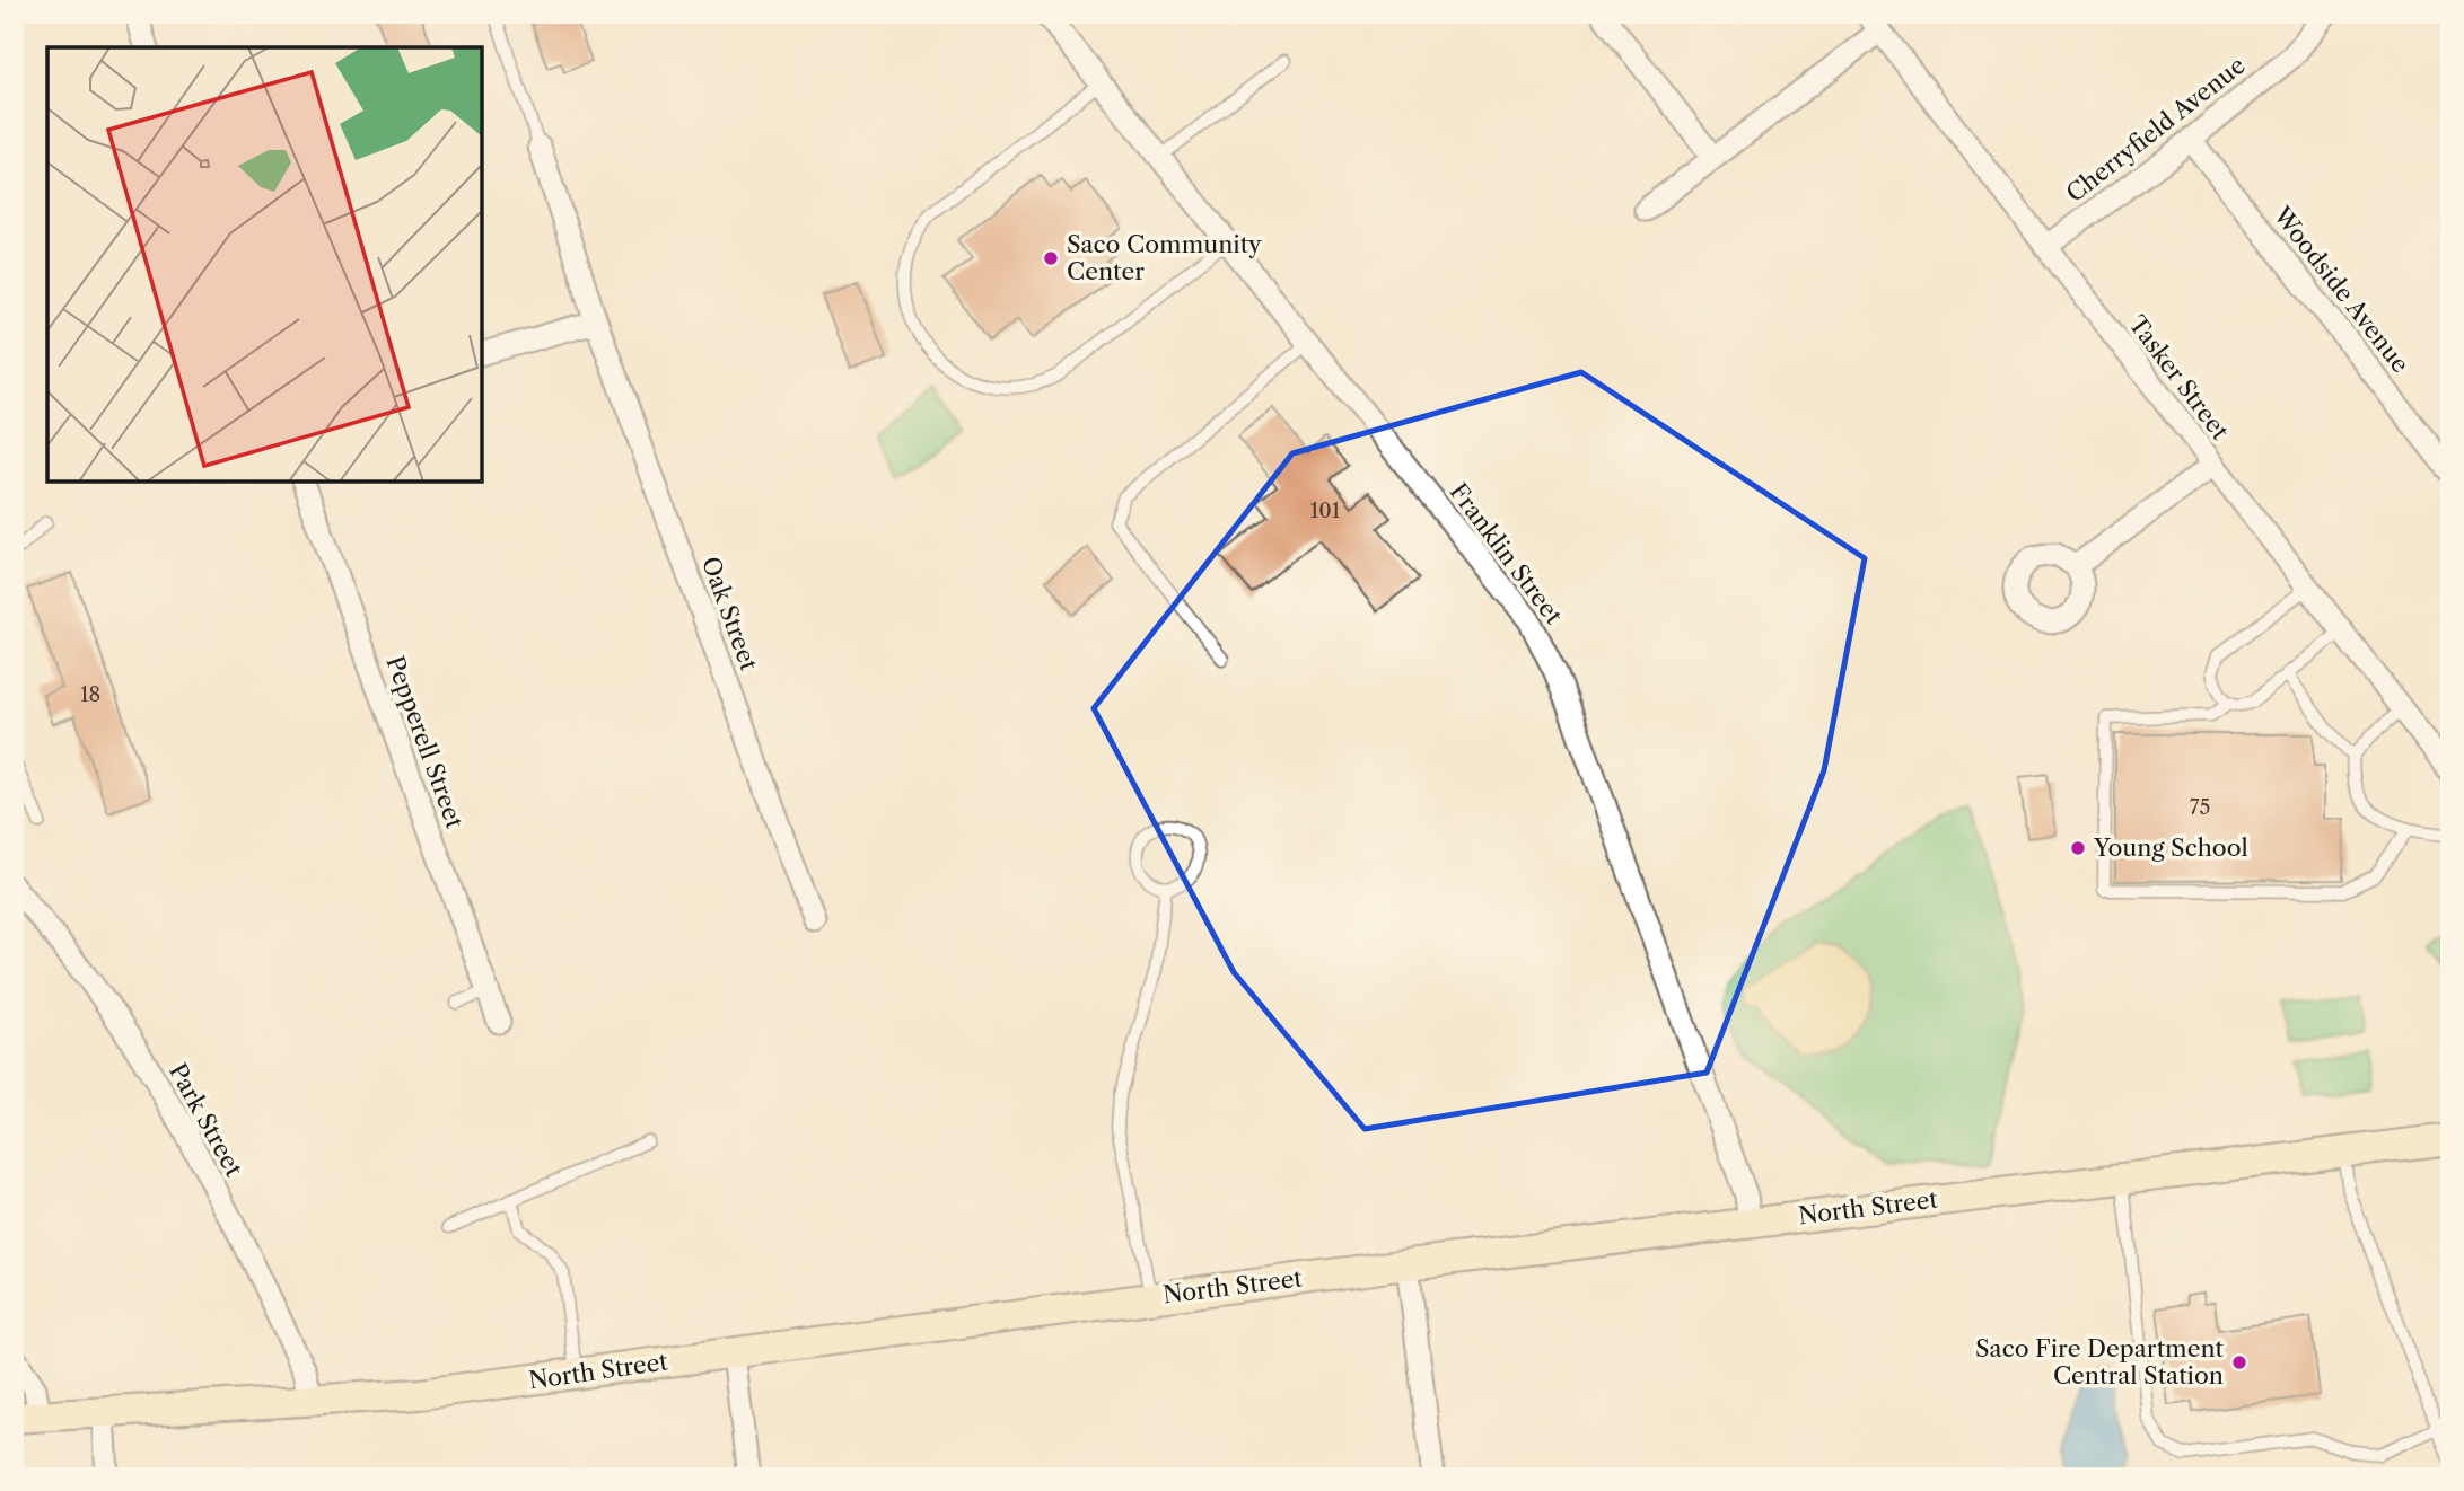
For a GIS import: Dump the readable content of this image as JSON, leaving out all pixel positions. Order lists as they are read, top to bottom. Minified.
{"streets":{"main road":["North Street"],"street":["Cherryfield Avenue","Woodside Avenue","Tasker Street","Franklin Street","Oak Street","Pepperell Street","Park Street"]},"crossings":[["Cherryfield Avenue","Woodside Avenue"],["Cherryfield Avenue","Tasker Street"],["Franklin Street","North Street"],["Park Street","North Street"]],"places":["Saco Community Center","Young School","Saco Fire Department Central Station"],"house_numbers":["101","18","75"]}
